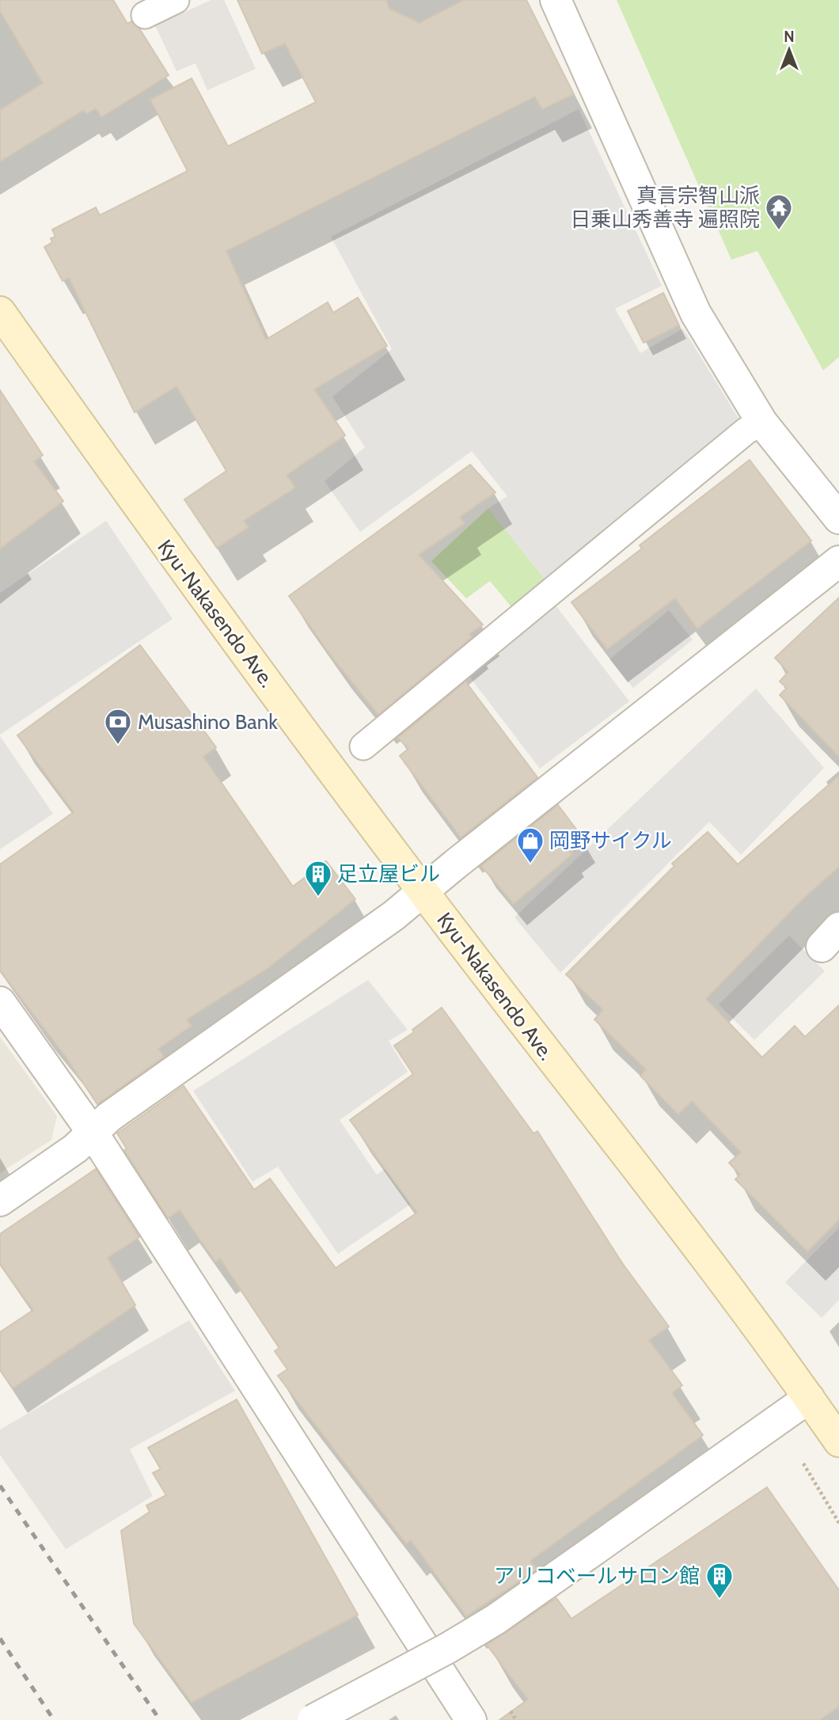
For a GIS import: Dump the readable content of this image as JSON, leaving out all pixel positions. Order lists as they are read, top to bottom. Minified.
{"streets":{"main road":["Kyu-Nakasendo Ave."]},"places":{"temple":["真言宗智山派 日乗山秀善寺 遍照院"],"bank":["Musashino Bank"],"shop":["岡野サイクル"],"building":["足立屋ビル","アリコベールサロン館"]},"north":"top"}
